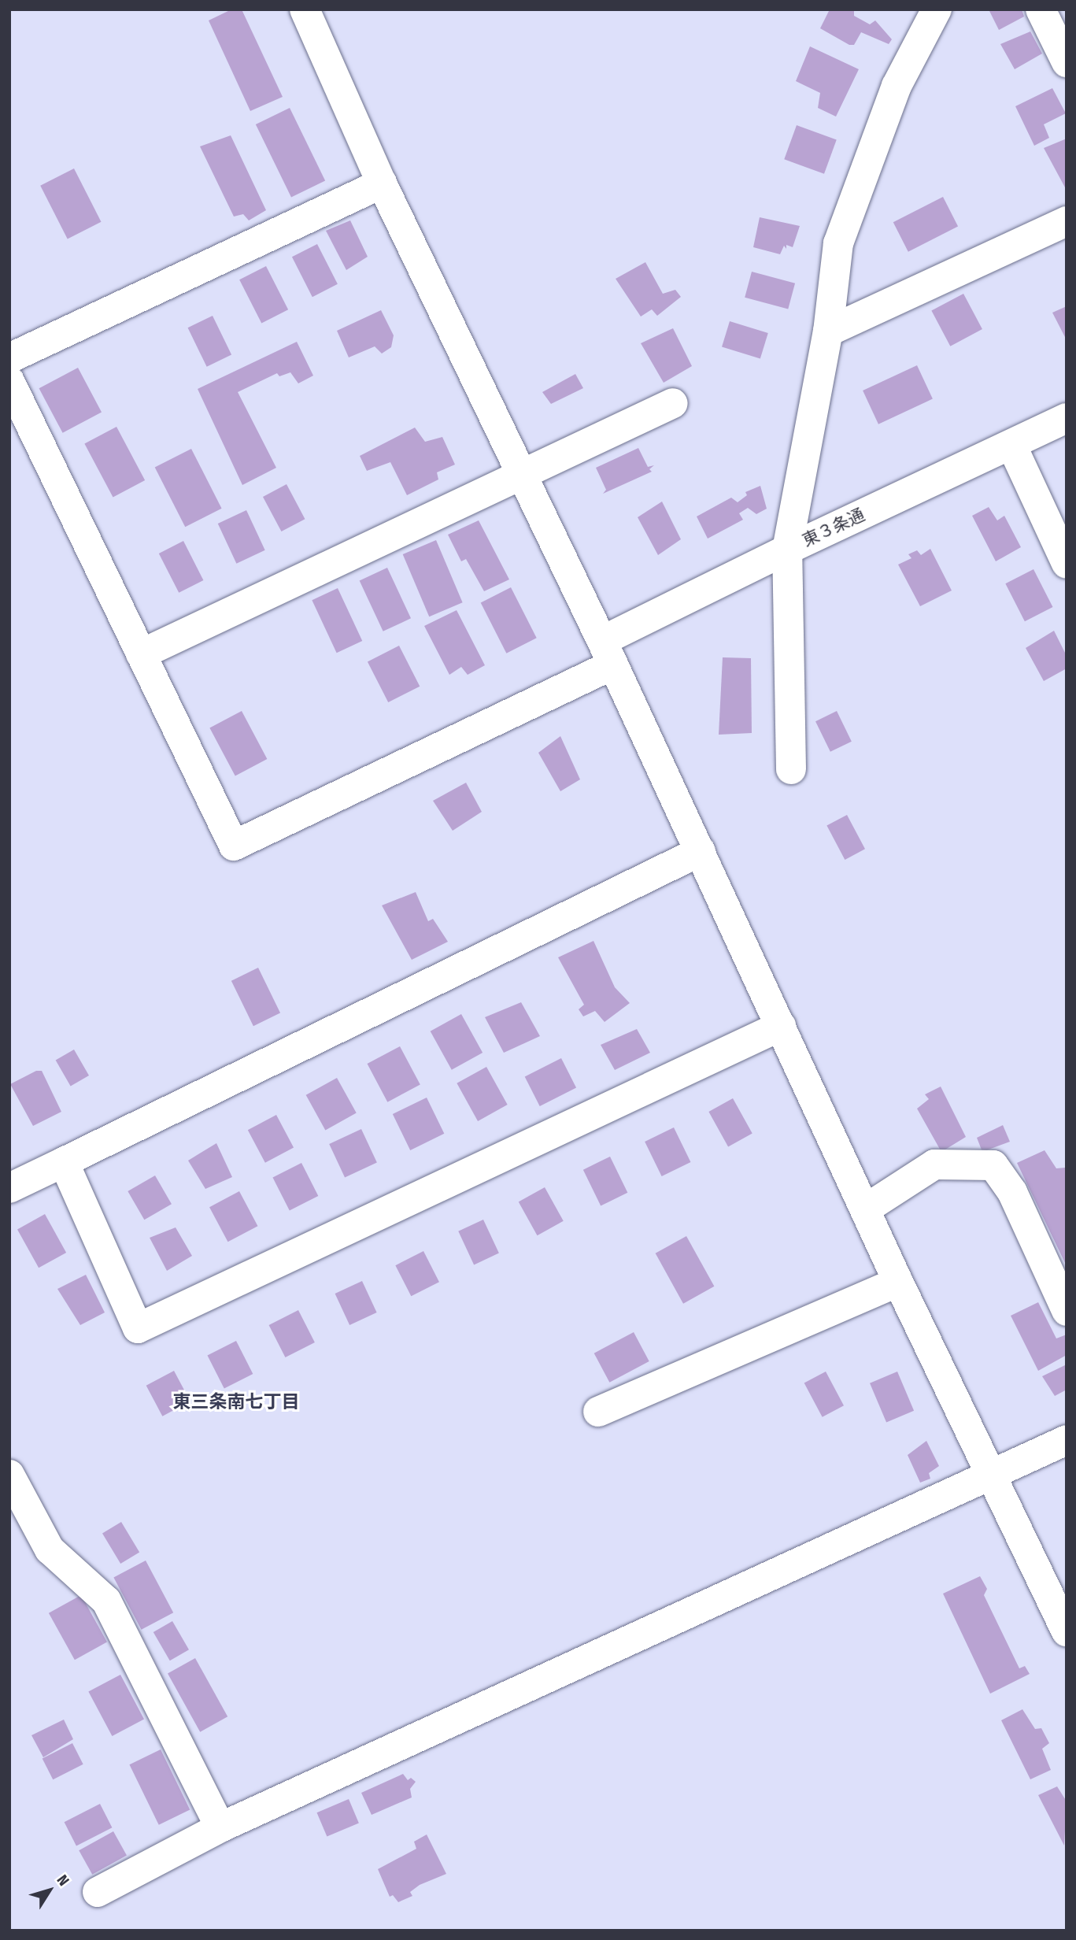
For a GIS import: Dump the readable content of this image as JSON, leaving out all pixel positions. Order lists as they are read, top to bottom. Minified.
{"streets":{"street":["東３条通"]},"districts":["東三条南七丁目"],"north":"top right"}
